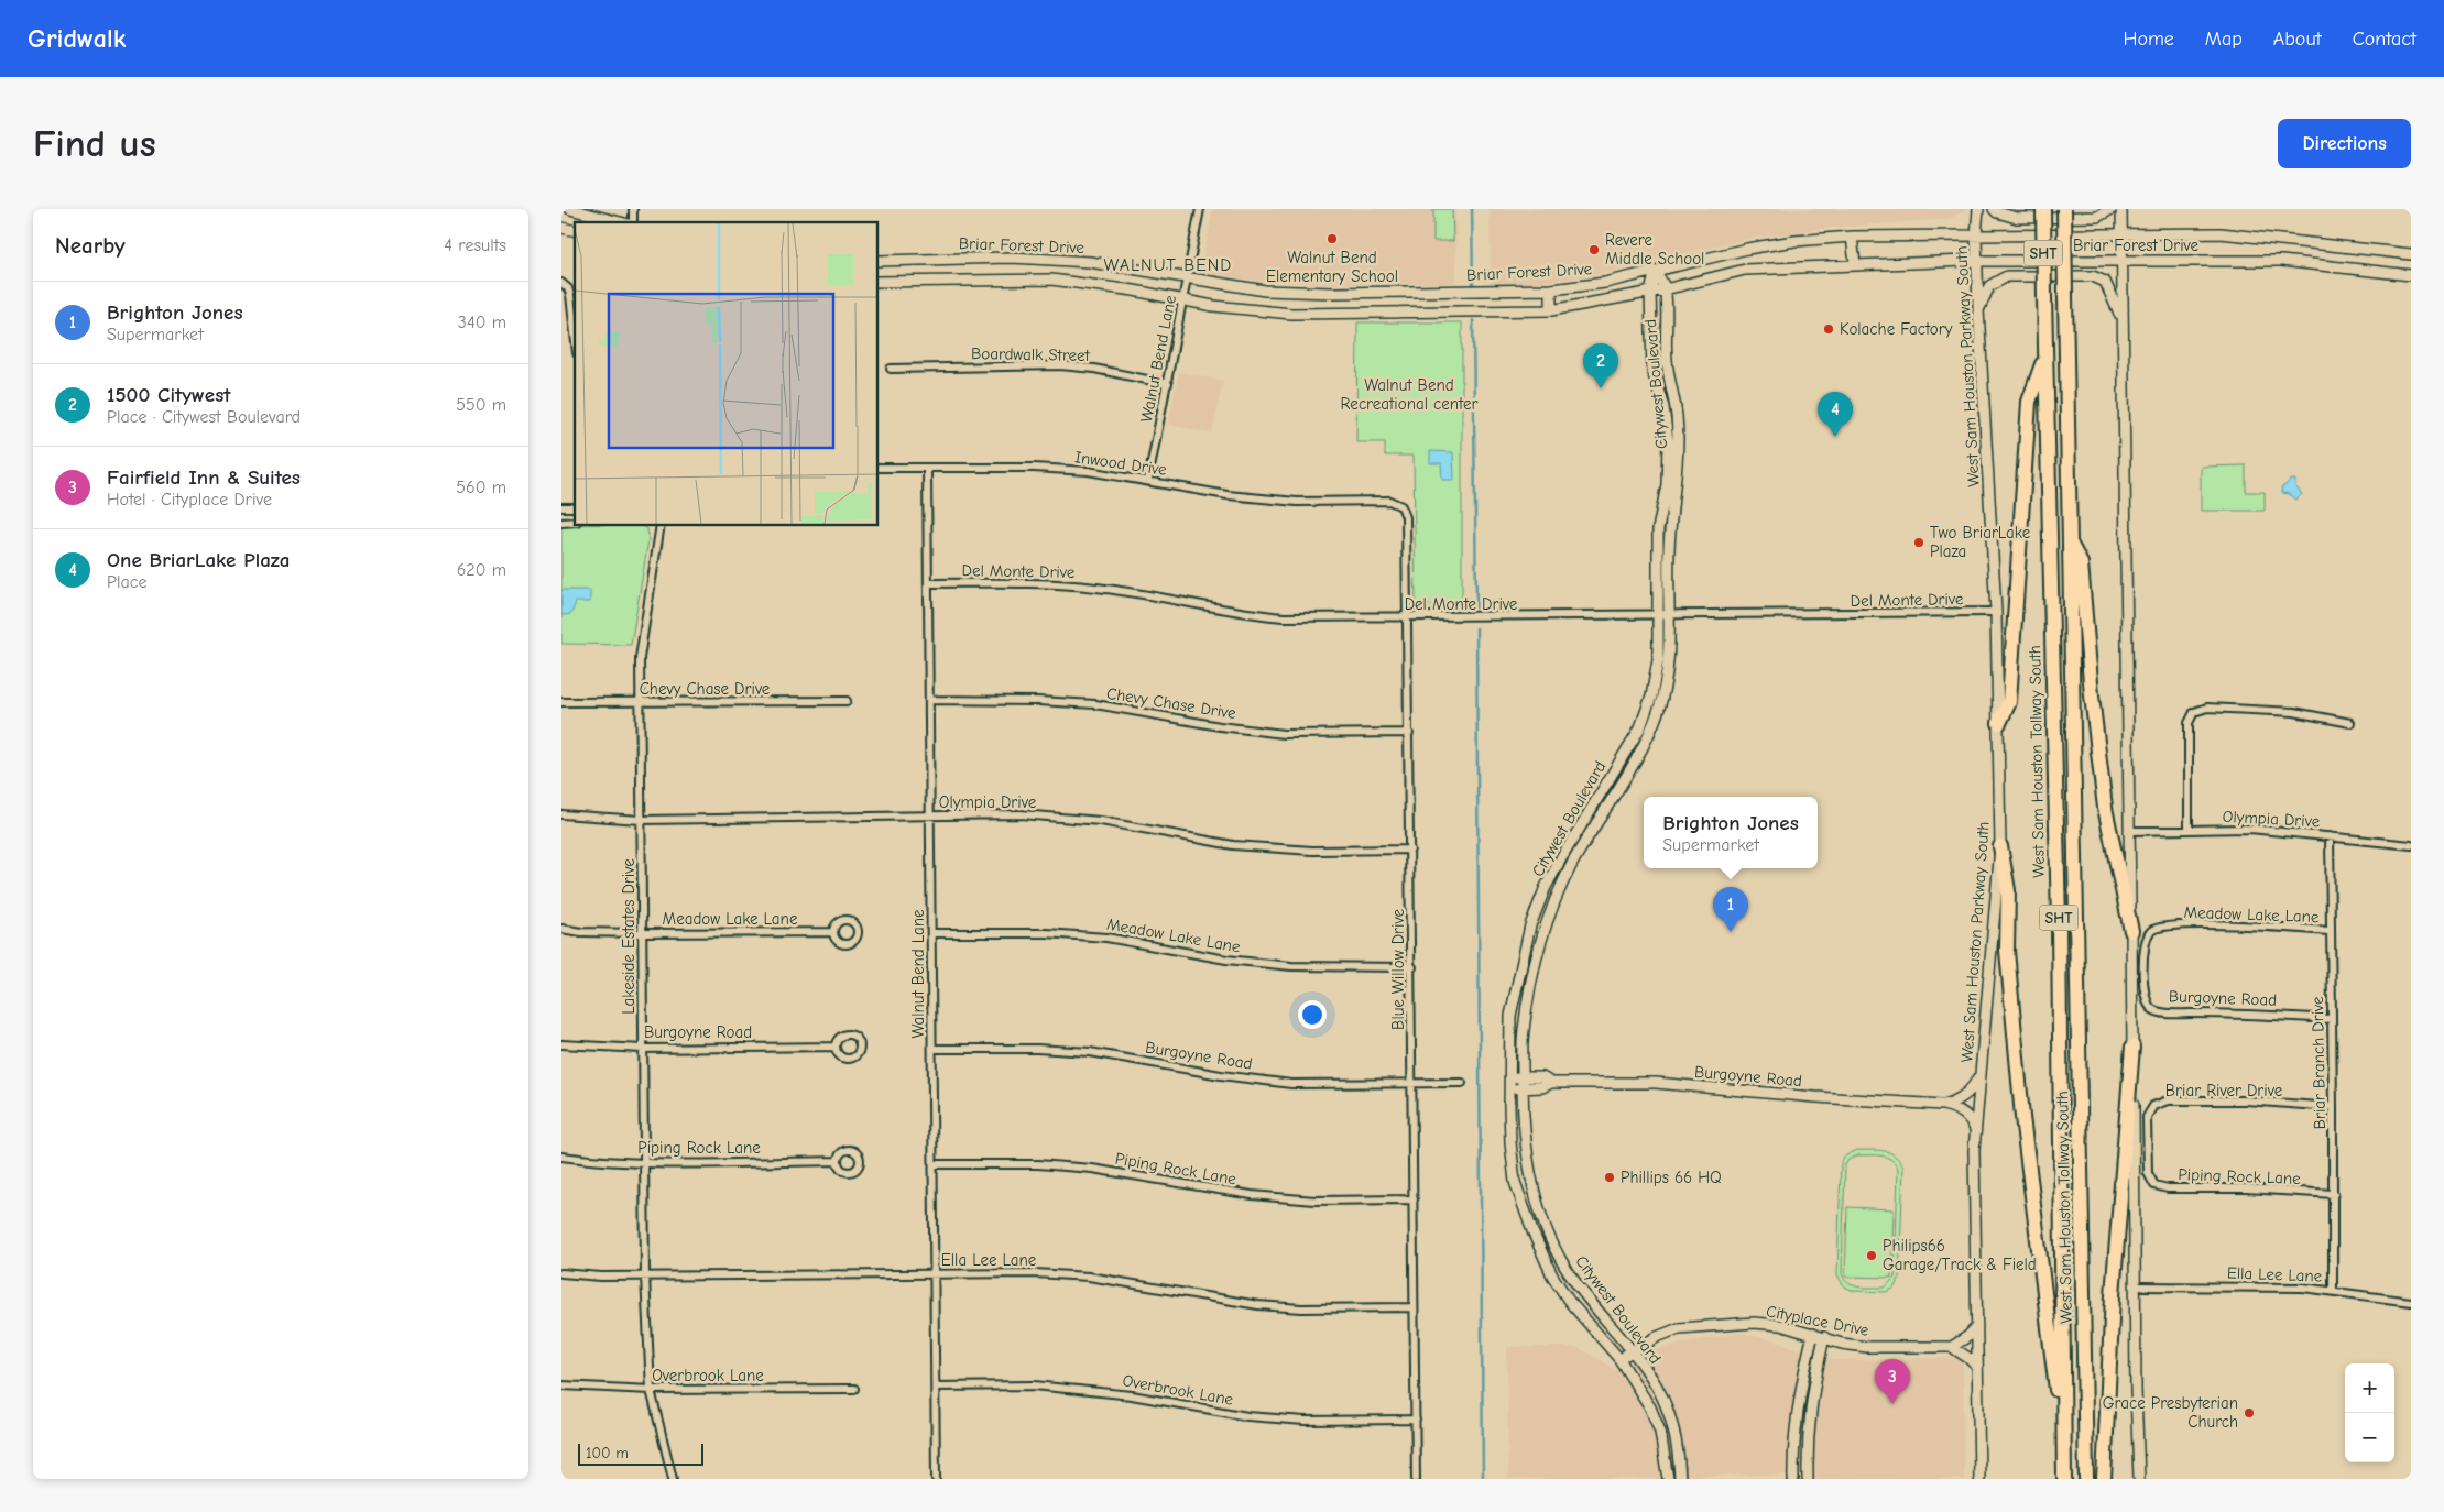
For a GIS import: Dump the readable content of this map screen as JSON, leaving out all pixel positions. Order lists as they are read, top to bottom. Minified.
{"streets":{"highway":["SHT","West Sam Houston Tollway South"],"main road":["Briar Forest Drive","West Sam Houston Parkway South","Citywest Boulevard","Burgoyne Road","Cityplace Drive"],"street":["Boardwalk Street","Walnut Bend Lane","Inwood Drive","Del Monte Drive","Chevy Chase Drive","Olympia Drive","Meadow Lake Lane","Lakeside Estates Drive","Blue Willow Drive","Briar Branch Drive","Briar River Drive","Piping Rock Lane","Ella Lee Lane","Overbrook Lane"]},"crossings":[["Briar Forest Drive","Walnut Bend Lane"],["Briar Forest Drive","West Sam Houston Parkway South"],["Briar Forest Drive","Citywest Boulevard"],["Boardwalk Street","Walnut Bend Lane"],["Walnut Bend Lane","Inwood Drive"],["Walnut Bend Lane","Del Monte Drive"],["Walnut Bend Lane","Chevy Chase Drive"],["Walnut Bend Lane","Olympia Drive"],["Walnut Bend Lane","Meadow Lake Lane"],["Walnut Bend Lane","Burgoyne Road"],["Walnut Bend Lane","Piping Rock Lane"],["Walnut Bend Lane","Ella Lee Lane"],["Walnut Bend Lane","Overbrook Lane"],["West Sam Houston Parkway South","Del Monte Drive"],["West Sam Houston Parkway South","Burgoyne Road"],["Citywest Boulevard","Del Monte Drive"],["Citywest Boulevard","Burgoyne Road"],["Citywest Boulevard","Cityplace Drive"],["Inwood Drive","Blue Willow Drive"],["Del Monte Drive","Blue Willow Drive"],["Chevy Chase Drive","Lakeside Estates Drive"],["Chevy Chase Drive","Blue Willow Drive"],["Olympia Drive","Lakeside Estates Drive"],["Olympia Drive","Blue Willow Drive"],["Olympia Drive","Briar Branch Drive"],["Meadow Lake Lane","Lakeside Estates Drive"],["Meadow Lake Lane","Blue Willow Drive"],["Meadow Lake Lane","Burgoyne Road"],["Meadow Lake Lane","Briar Branch Drive"],["Lakeside Estates Drive","Burgoyne Road"],["Lakeside Estates Drive","Piping Rock Lane"],["Lakeside Estates Drive","Ella Lee Lane"],["Lakeside Estates Drive","Overbrook Lane"],["Blue Willow Drive","Burgoyne Road"],["Blue Willow Drive","Piping Rock Lane"],["Blue Willow Drive","Ella Lee Lane"],["Blue Willow Drive","Overbrook Lane"],["Burgoyne Road","Briar Branch Drive"],["Briar Branch Drive","Briar River Drive"],["Briar Branch Drive","Piping Rock Lane"],["Briar Branch Drive","Ella Lee Lane"],["Briar River Drive","Piping Rock Lane"]],"districts":["WALNUT BEND"],"parks":["Walnut Bend Recreational center"],"places":["Walnut Bend Elementary School","Revere Middle School","Kolache Factory","Two BriarLake Plaza","Phillips 66 HQ","Philips66 Garage/Track & Field","Grace Presbyterian Church"],"scale_bar":"100 m","page":{"header":"Gridwalk","nav":["Home","Map","About","Contact"],"buttons":"Directions","title":"Find us","heading":["Nearby","4 results"],"list":[{"mark":"1","name":"Brighton Jones","note":"Supermarket","value":"340 m"},{"mark":"2","name":"1500 Citywest","note":"Place · Citywest Boulevard","value":"550 m"},{"mark":"3","name":"Fairfield Inn & Suites","note":"Hotel · Cityplace Drive","value":"560 m"},{"mark":"4","name":"One BriarLake Plaza","note":"Place","value":"620 m"}],"pins":["2","4","1","3"],"popup":["Brighton Jones","Supermarket"],"map_buttons":["+","−"],"scale":"100 m"}}
